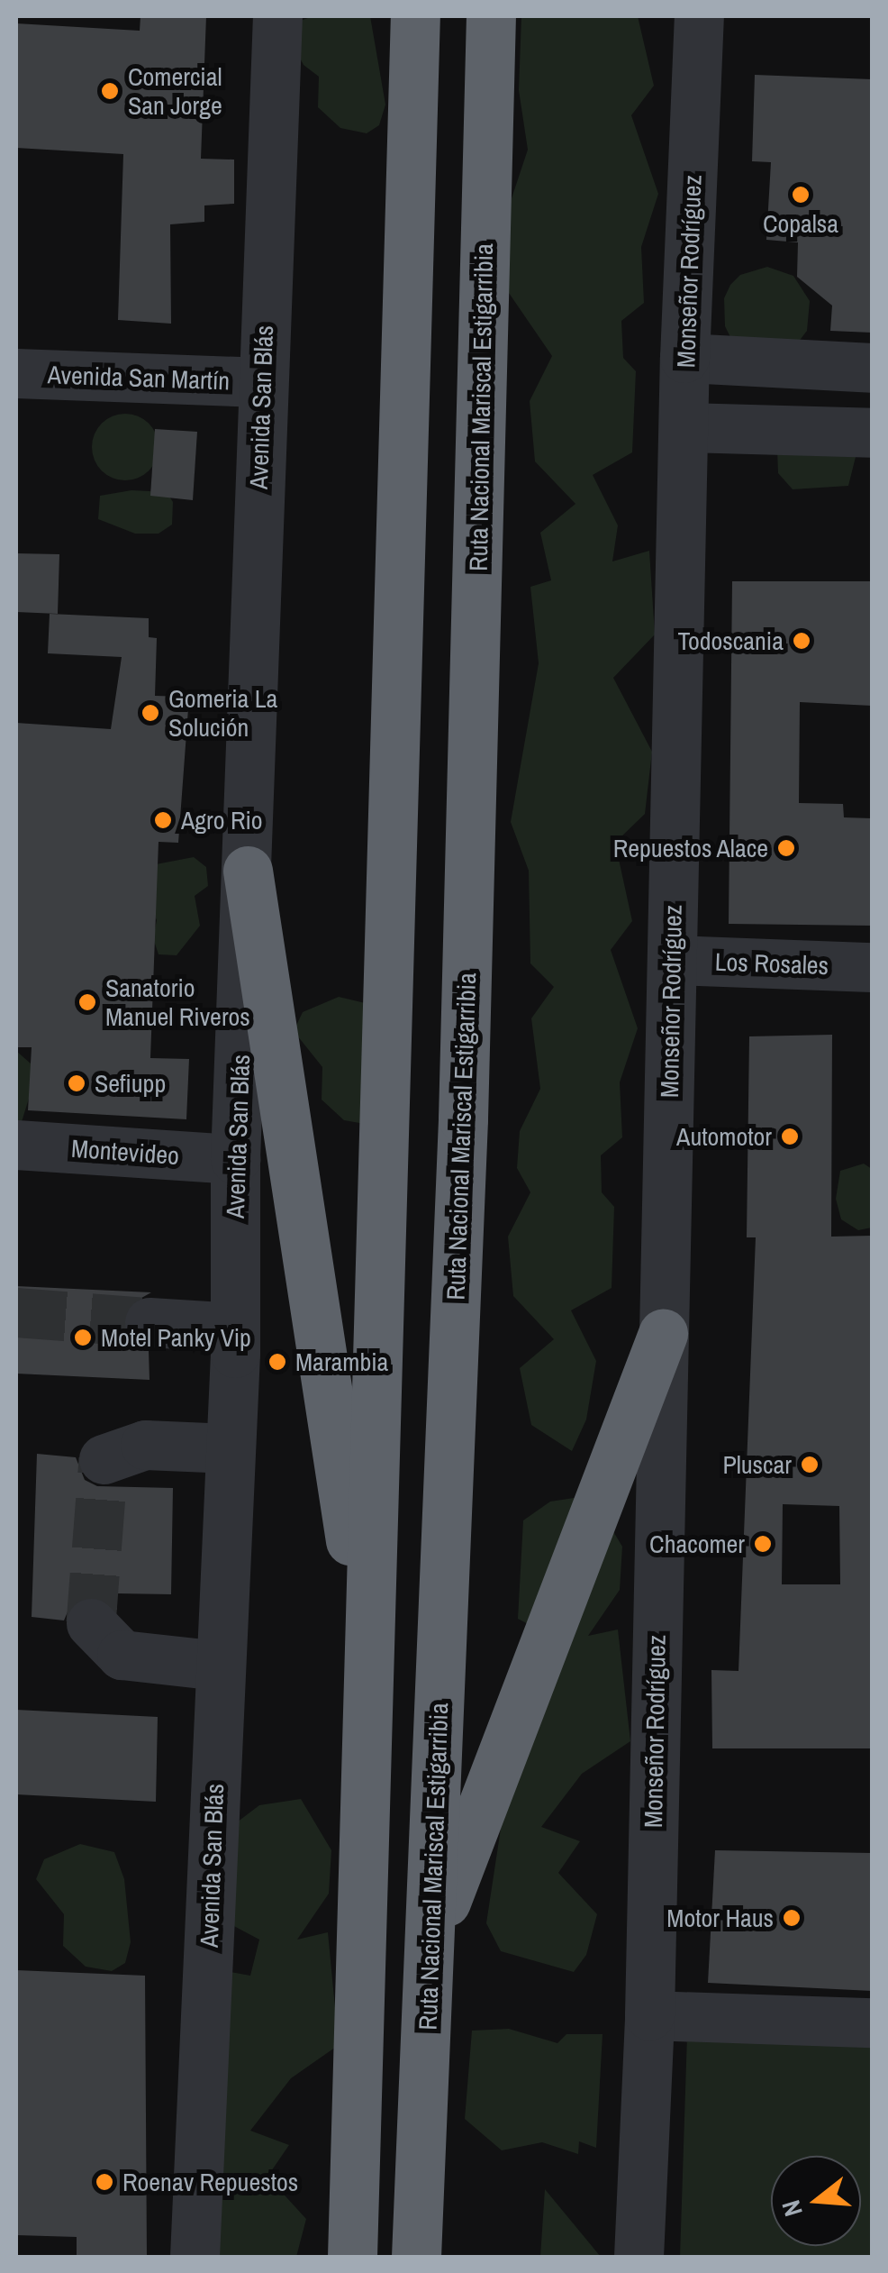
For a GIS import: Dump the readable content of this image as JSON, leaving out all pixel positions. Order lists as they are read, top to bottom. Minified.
{"streets":{"highway":["Ruta Nacional Mariscal Estigarribia"],"street":["Monseñor Rodríguez","Avenida San Martín","Avenida San Blás","Los Rosales","Montevideo"]},"crossings":[["Monseñor Rodríguez","Los Rosales"],["Avenida San Martín","Avenida San Blás"],["Avenida San Blás","Montevideo"]],"places":["Comercial San Jorge","Copalsa","Todoscania","Gomeria La Solución","Agro Rio","Repuestos Alace","Sanatorio Manuel Riveros","Sefiupp","Automotor","Motel Panky Vip","Marambia","Pluscar","Chacomer","Motor Haus","Roenav Repuestos"],"north":"left"}
